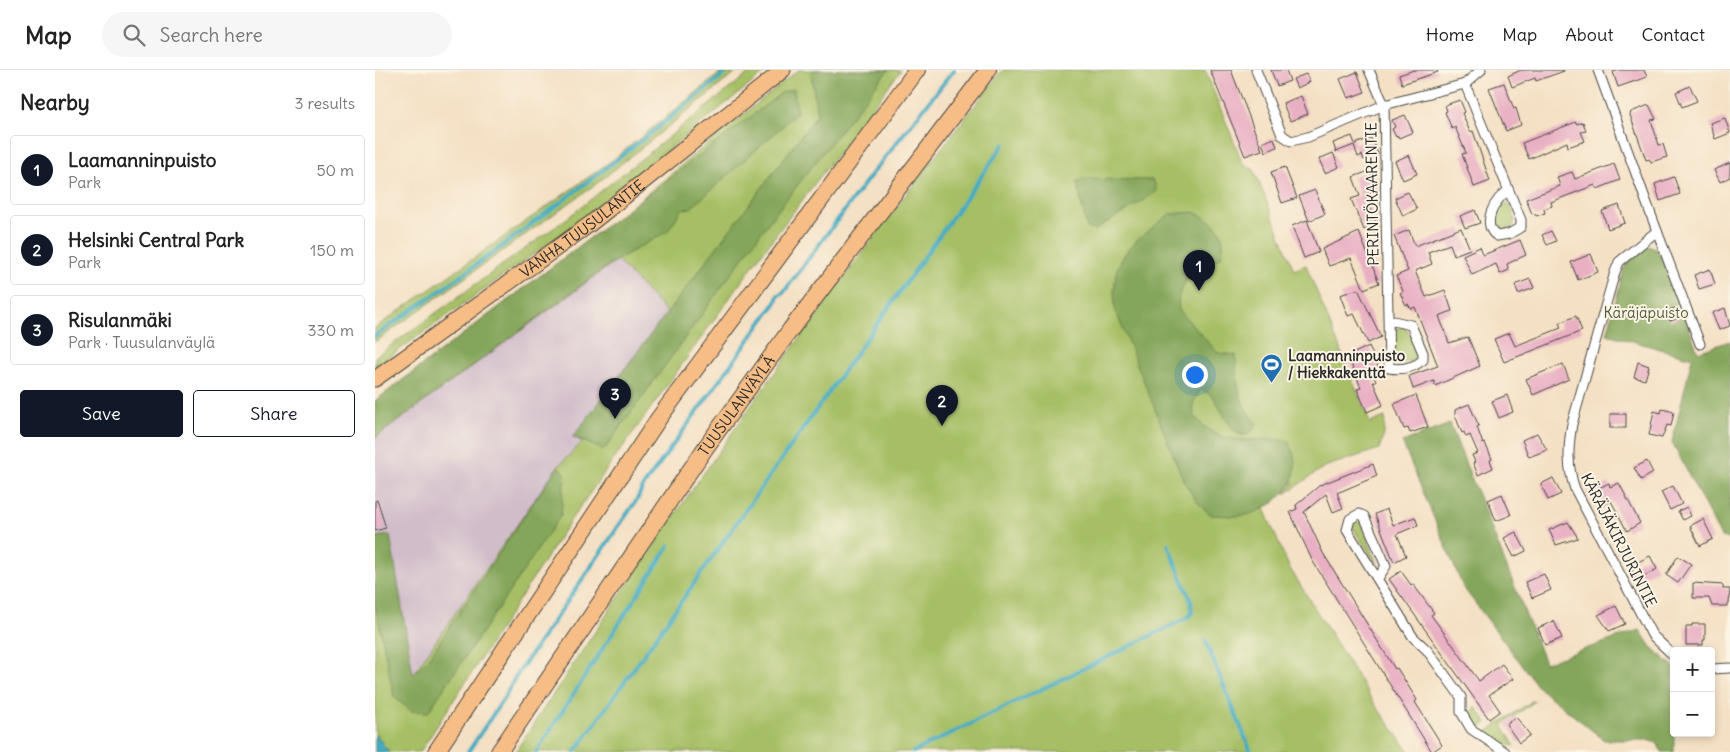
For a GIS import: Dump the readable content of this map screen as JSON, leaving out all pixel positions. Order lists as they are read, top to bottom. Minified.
{"streets":{"highway":["TUUSULANVÄYLÄ"],"main road":["VANHA TUUSULANTIE"],"street":["PERINTÖKAARENTIE","KÄRÄJÄKIRJURINTIE"]},"parks":["Käräjäpuisto"],"places":{"sports":["Laamanninpuisto / Hiekkakenttä"]},"page":{"header":"Map","search":"Search here","nav":["Home","Map","About","Contact"],"heading":["Nearby","3 results"],"list":[{"mark":"1","name":"Laamanninpuisto","note":"Park","value":"50 m"},{"mark":"2","name":"Helsinki Central Park","note":"Park","value":"150 m"},{"mark":"3","name":"Risulanmäki","note":"Park · Tuusulanväylä","value":"330 m"}],"pins":["1","3","2"],"buttons":["Save","Share"],"map_buttons":["+","−"]}}
